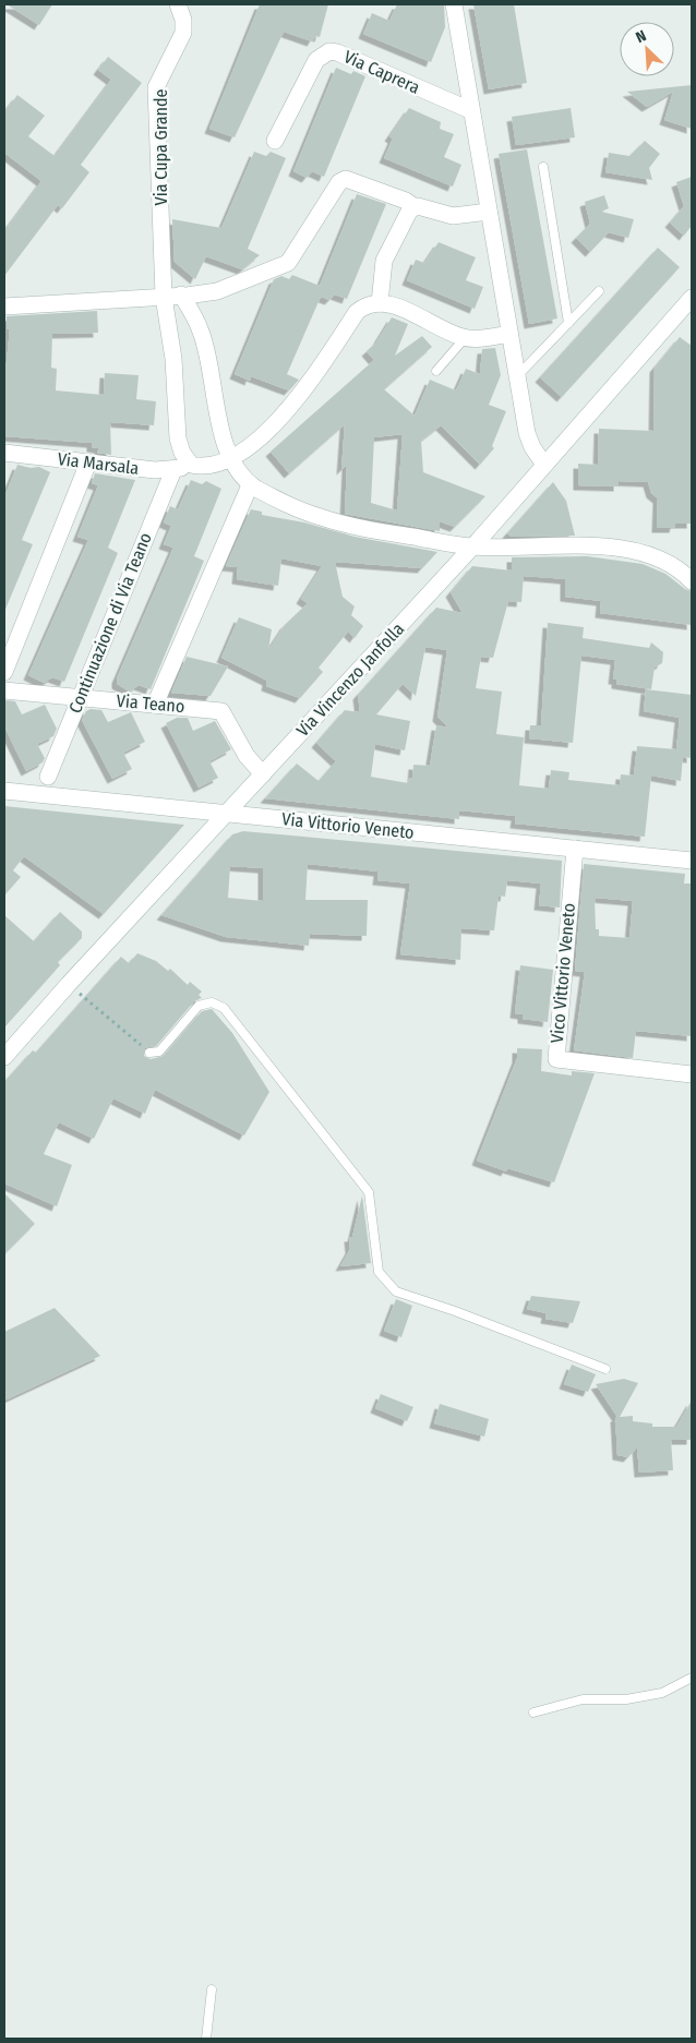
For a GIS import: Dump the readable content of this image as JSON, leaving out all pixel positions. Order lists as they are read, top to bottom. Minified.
{"streets":{"street":["Via Caprera","Via Cupa Grande","Via Marsala","Continuazione di Via Teano","Via Vincenzo Janfolla","Via Teano","Via Vittorio Veneto","Vico Vittorio Veneto"]},"crossings":[["Via Cupa Grande","Via Marsala"],["Via Marsala","Continuazione di Via Teano"],["Continuazione di Via Teano","Via Teano"],["Via Vincenzo Janfolla","Via Teano"],["Via Vincenzo Janfolla","Via Vittorio Veneto"],["Via Vittorio Veneto","Vico Vittorio Veneto"]],"north":"top left"}
